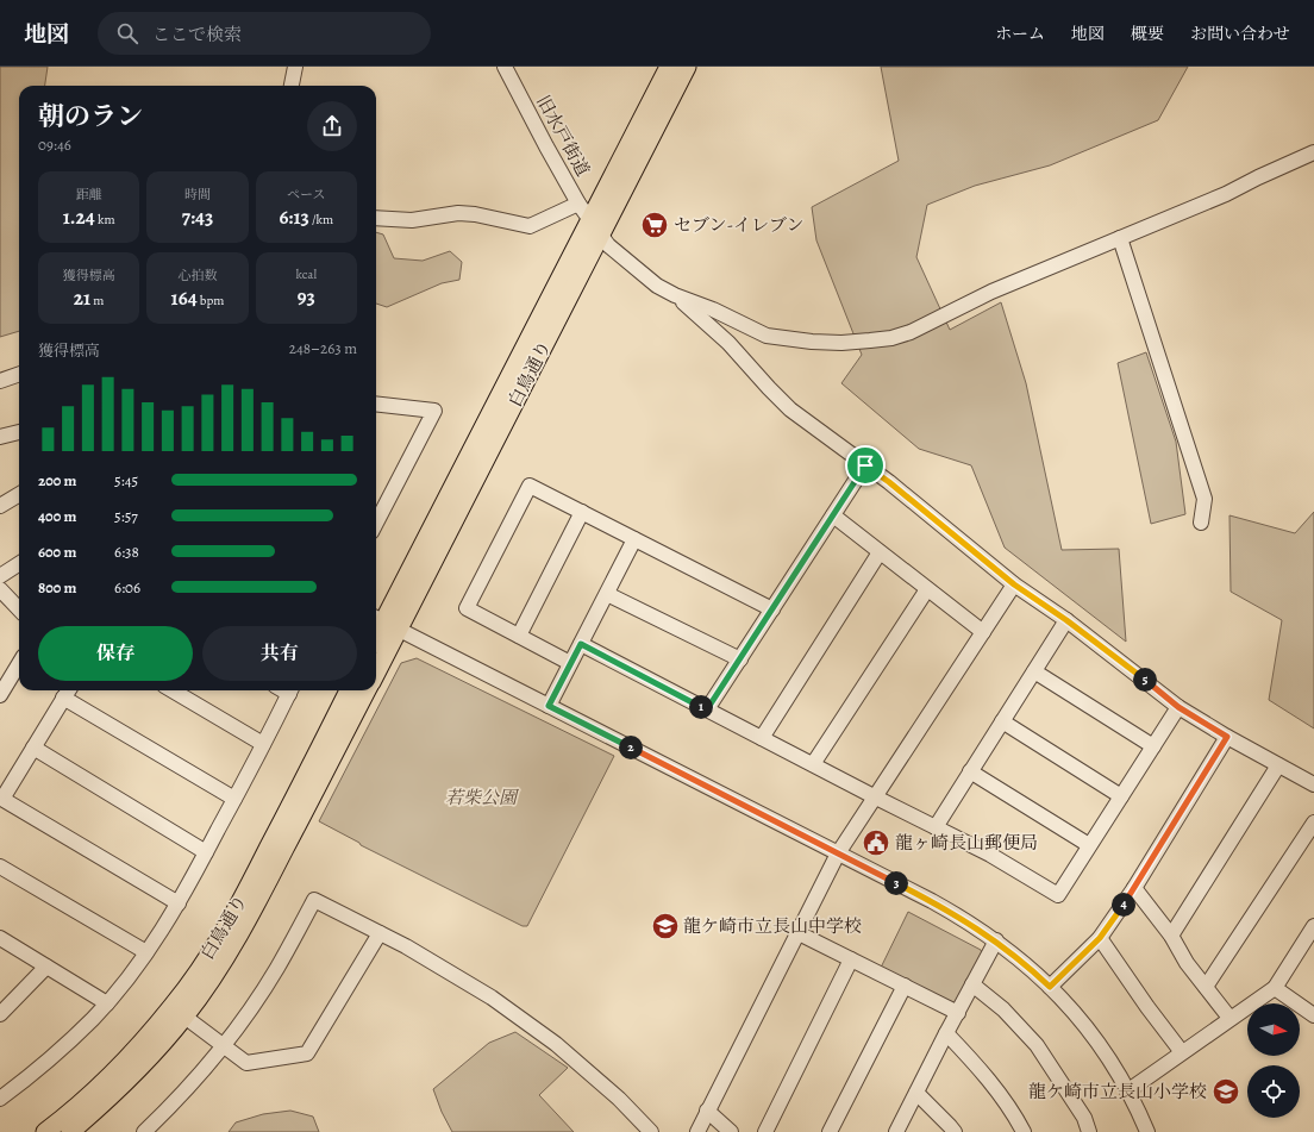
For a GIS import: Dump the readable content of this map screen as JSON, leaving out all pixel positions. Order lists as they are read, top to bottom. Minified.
{"streets":{"main road":["白鳥通り"],"street":["旧水戸街道"]},"crossings":[["旧水戸街道","白鳥通り"]],"parks":["若柴公園"],"places":{"supermarket":["セブン-イレブン"],"public building":["龍ヶ崎長山郵便局"],"school or university":["龍ケ崎市立長山中学校","龍ケ崎市立長山小学校"]},"north":"right","page":{"header":"地図","search":"ここで検索","nav":["ホーム","地図","概要","お問い合わせ"],"heading":["朝のラン","09:46"],"stats":[["距離","1.24 km"],["時間","7:43"],["ペース","6:13 /km"],["獲得標高","21 m"],["心拍数","164 bpm"],["kcal","93"]],"chart":["獲得標高","248–263 m"],"list":[{"name":"200 m","note":"5:45"},{"name":"400 m","note":"5:57"},{"name":"600 m","note":"6:38"},{"name":"800 m","note":"6:06"}],"buttons":["保存","共有"],"pins":["5","1","2","3","4"]}}
